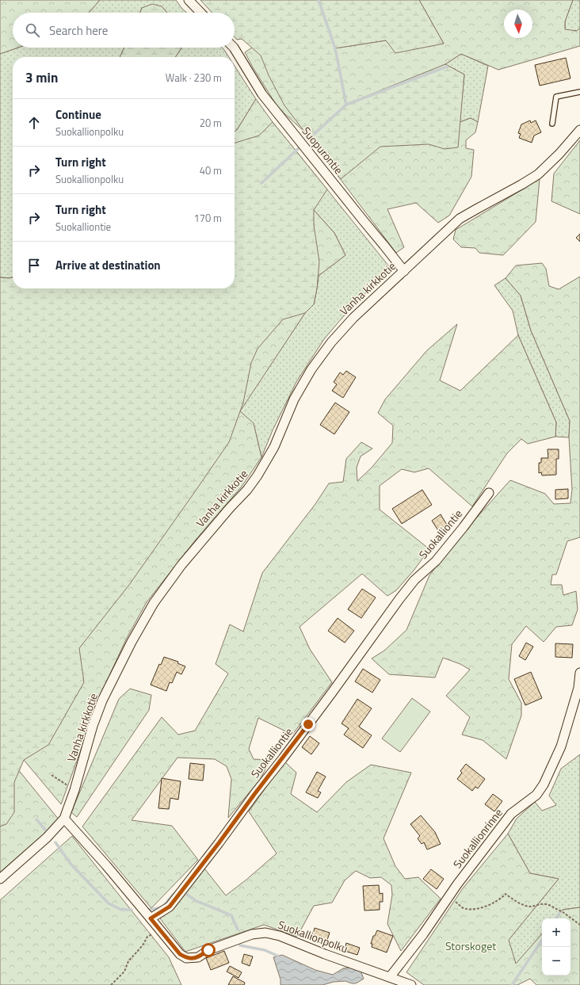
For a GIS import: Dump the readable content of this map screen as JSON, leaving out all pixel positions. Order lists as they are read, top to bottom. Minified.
{"streets":{"street":["Suopurontie","Vanha kirkkotie","Suokalliontie","Suokallionrinne","Suokallionpolku"]},"crossings":[["Suopurontie","Vanha kirkkotie"],["Suokalliontie","Suokallionpolku"],["Suokallionrinne","Suokallionpolku"]],"parks":["Storskoget"],"north":"bottom","page":{"search":"Search here","heading":["3 min","Walk · 230 m"],"list":[["Continue","Suokallionpolku","20 m"],["Turn right","Suokallionpolku","40 m"],["Turn right","Suokalliontie","170 m"],"Arrive at destination"],"map_buttons":["+","−"]}}
